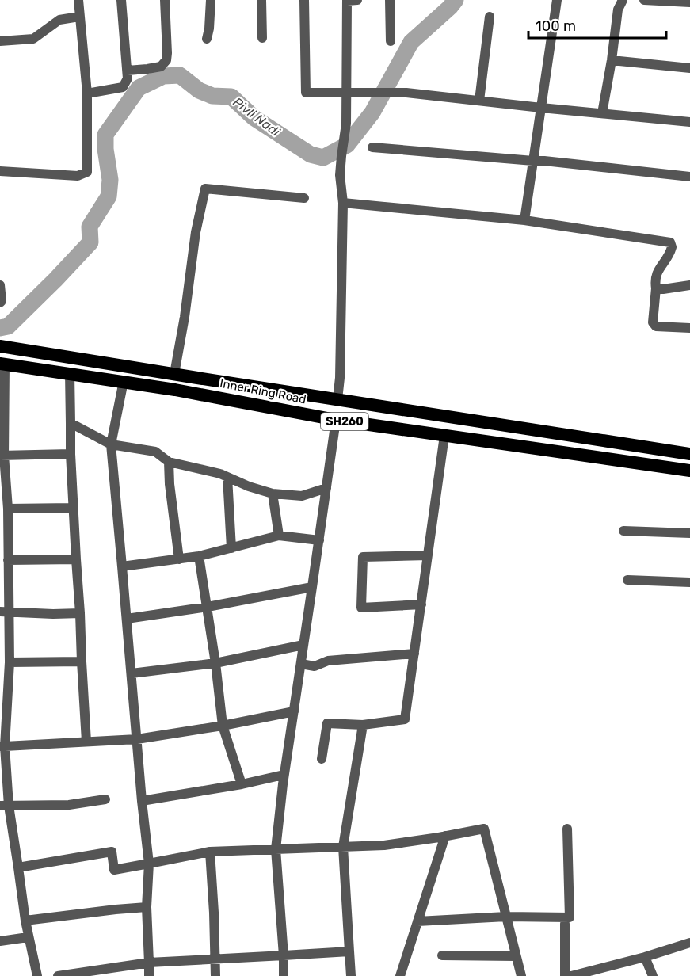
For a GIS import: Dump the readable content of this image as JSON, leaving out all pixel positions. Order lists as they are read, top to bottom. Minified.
{"streets":{"highway":["Inner Ring Road","SH260"]},"water":["Pivli Nadi"],"scale_bar":"100 m"}
